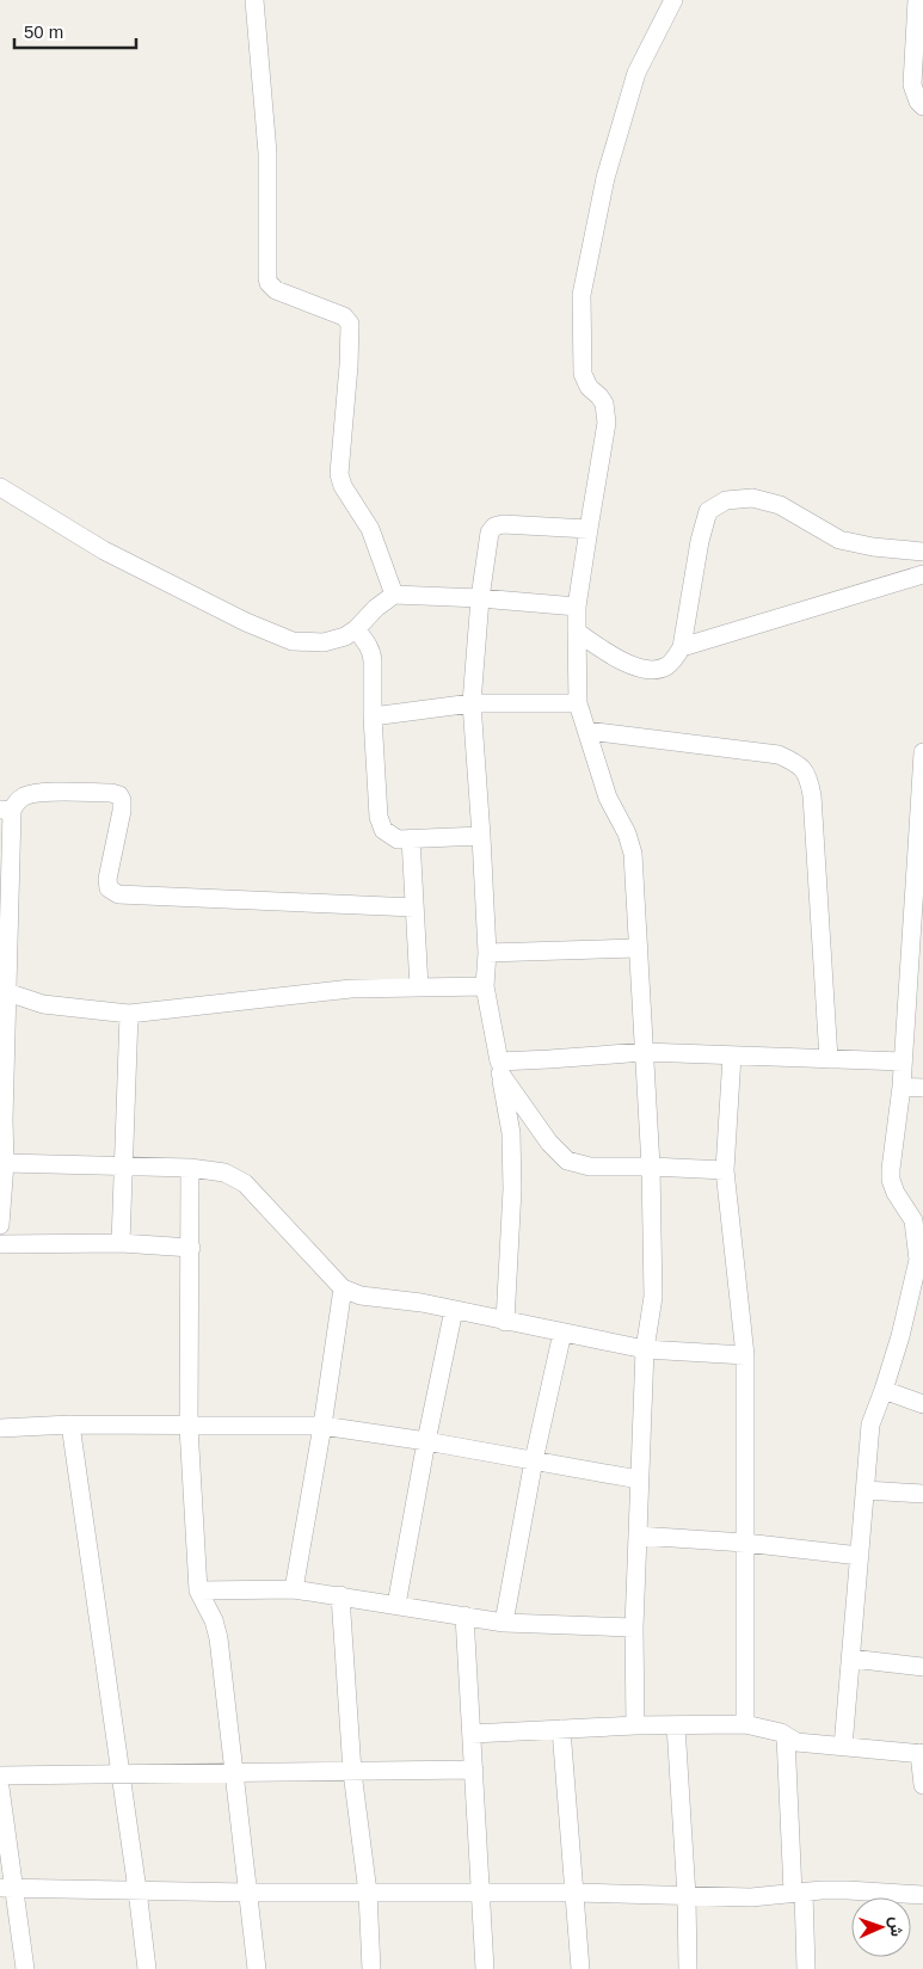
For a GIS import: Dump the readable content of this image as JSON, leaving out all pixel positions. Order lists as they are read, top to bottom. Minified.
{"scale_bar":"50 m","north":"right"}
